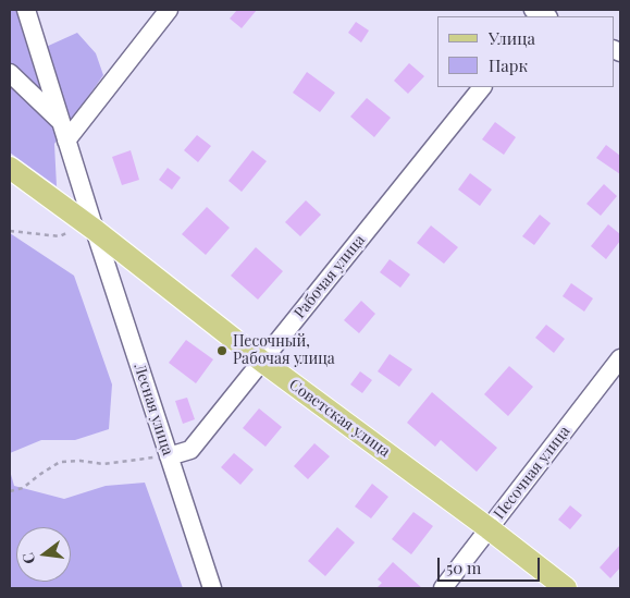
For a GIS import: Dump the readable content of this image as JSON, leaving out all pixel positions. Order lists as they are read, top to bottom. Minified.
{"streets":{"main road":["Советская улица"],"street":["Рабочая улица","Лесная улица","Песочная улица"]},"crossings":[["Рабочая улица","Лесная улица"],["Рабочая улица","Советская улица"],["Лесная улица","Советская улица"],["Советская улица","Песочная улица"]],"places":["Песочный, Рабочая улица"],"legend":["Улица","Парк"],"scale_bar":"50 m","north":"left"}
